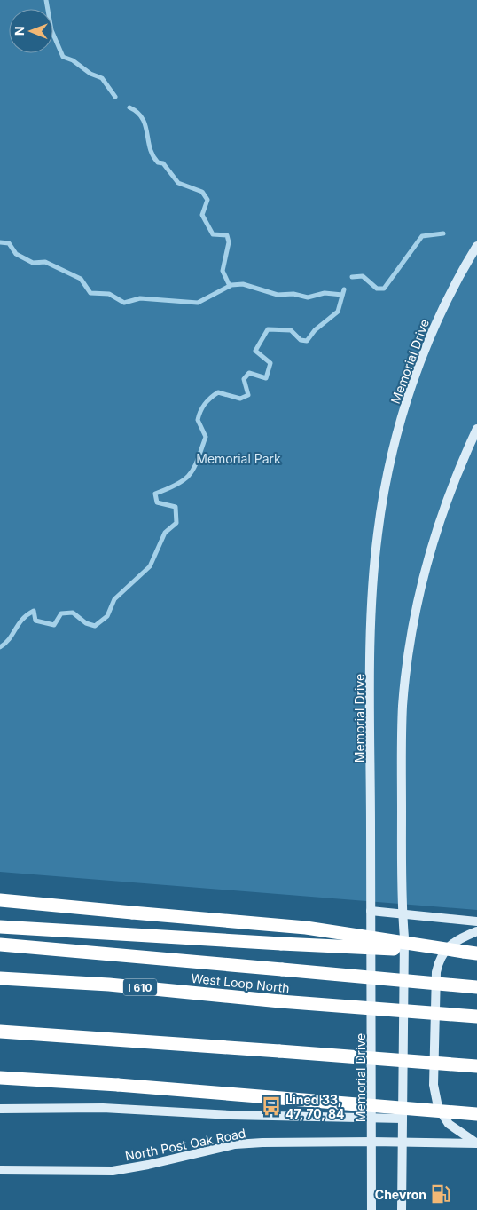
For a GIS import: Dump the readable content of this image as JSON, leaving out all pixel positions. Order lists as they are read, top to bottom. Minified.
{"streets":{"highway":["West Loop North","I 610"],"main road":["Memorial Drive","North Post Oak Road"]},"crossings":[["Memorial Drive","North Post Oak Road"]],"parks":["Memorial Park"],"places":{"bus stop":["Lined 33, 47, 70, 84"],"fuel station":["Chevron"]},"north":"left"}
